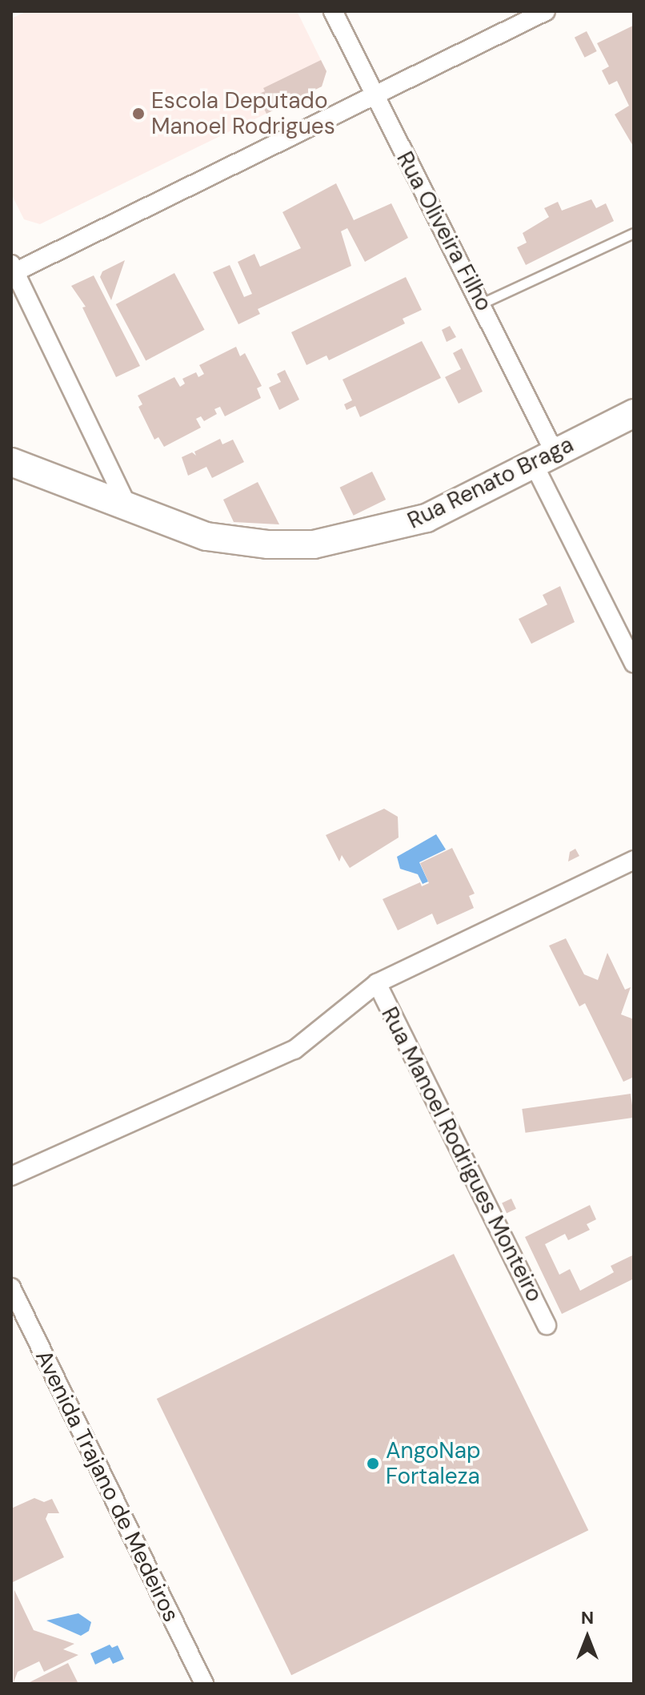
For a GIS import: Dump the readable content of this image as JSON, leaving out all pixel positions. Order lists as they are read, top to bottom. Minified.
{"streets":{"main road":["Rua Renato Braga"],"street":["Rua Oliveira Filho","Rua Manoel Rodrigues Monteiro","Avenida Trajano de Medeiros"]},"crossings":[["Rua Oliveira Filho","Rua Renato Braga"]],"places":["Escola Deputado Manoel Rodrigues","AngoNap Fortaleza"],"north":"top"}
